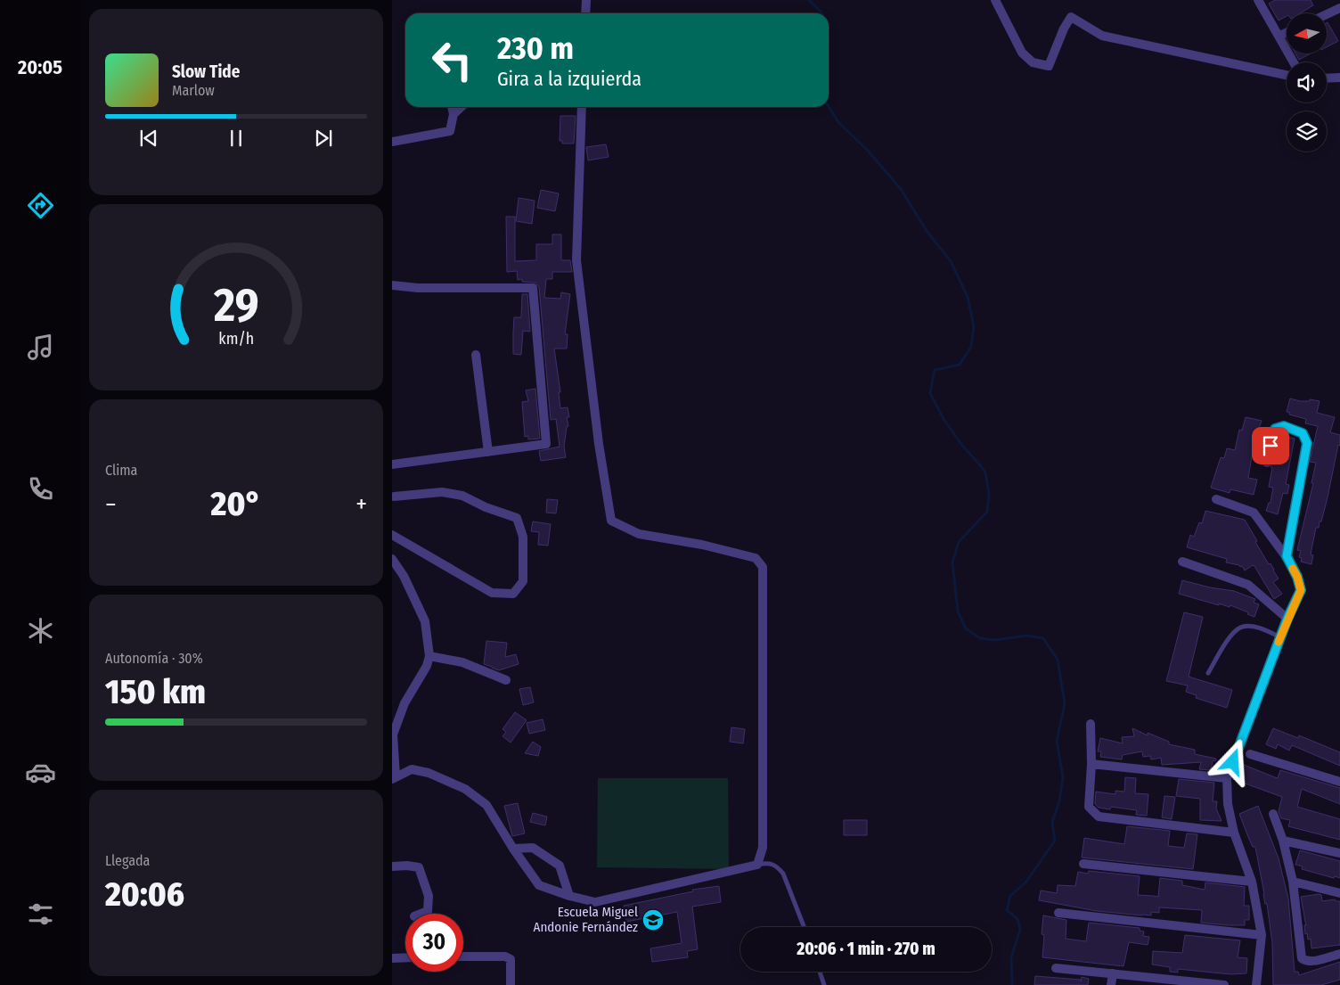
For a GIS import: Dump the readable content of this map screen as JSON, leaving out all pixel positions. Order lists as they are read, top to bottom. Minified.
{"places":{"school or university":["Escuela Miguel Andonie Fernández"]},"north":"left","page":{"tabs":"20:05","turn":["230 m","Gira a la izquierda"],"song":["Slow Tide","Marlow"],"tile":["Clima",["Autonomía · 30%","150 km"],["Llegada","20:06"]],"heat":["−","20°","+"],"limit":"30","trip":"20:06 · 1 min · 270 m","gauge":["29","km/h"]}}
